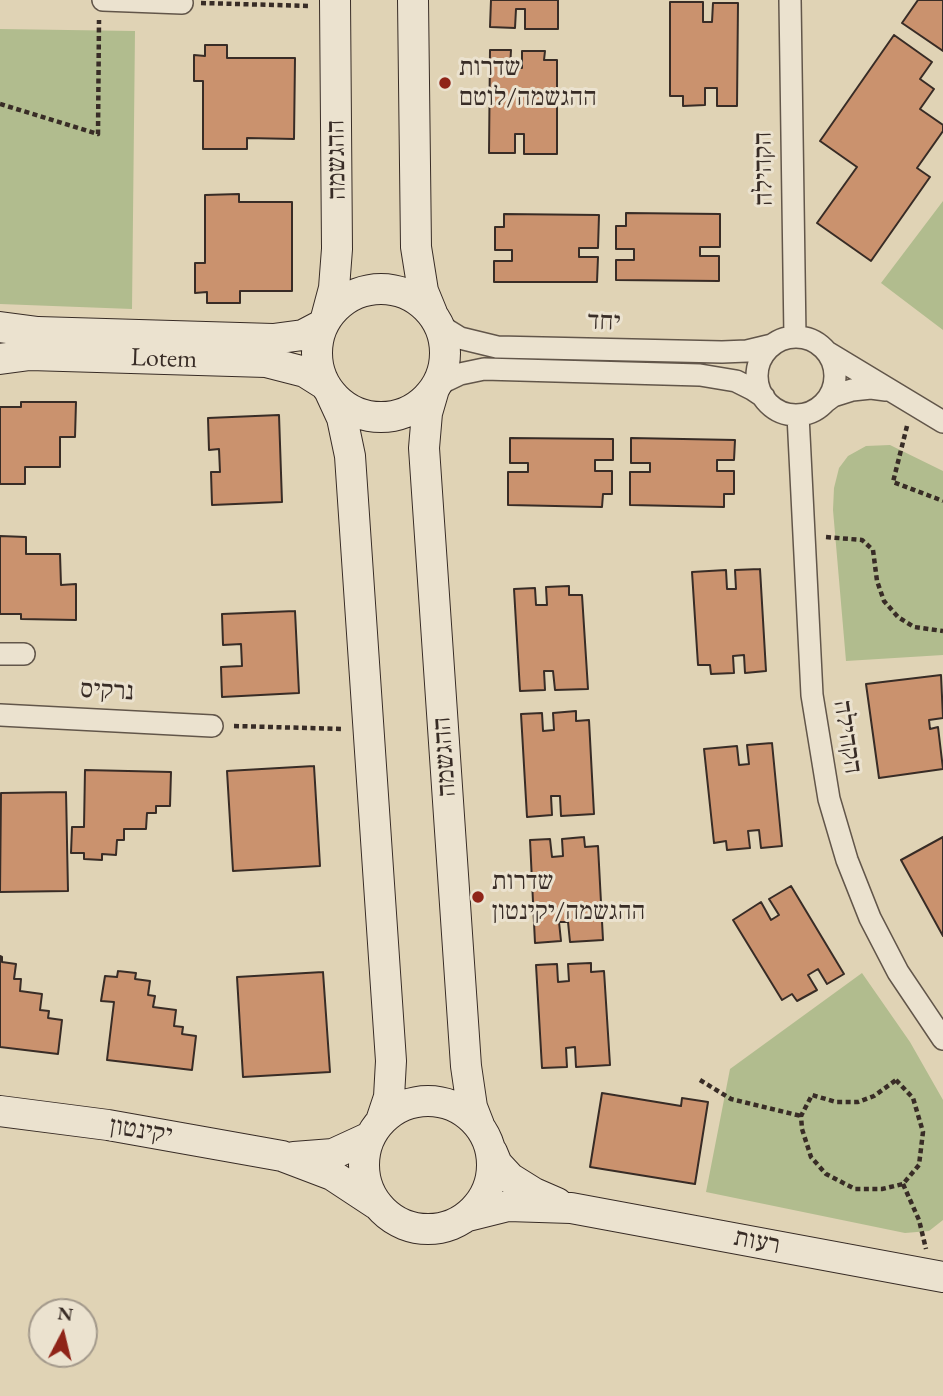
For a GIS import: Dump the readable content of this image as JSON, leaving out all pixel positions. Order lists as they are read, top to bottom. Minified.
{"streets":{"street":["ההגשמה","הקהילה","יחד","Lotem","נרקיס","יקינטון","רעות"]},"crossings":[["ההגשמה","יחד"],["ההגשמה","Lotem"],["ההגשמה","יקינטון"],["ההגשמה","רעות"],["הקהילה","יחד"],["יחד","Lotem"],["יקינטון","רעות"]],"places":["שדרות ההגשמה/לוטם","שדרות ההגשמה/יקינטון"],"north":"top"}
